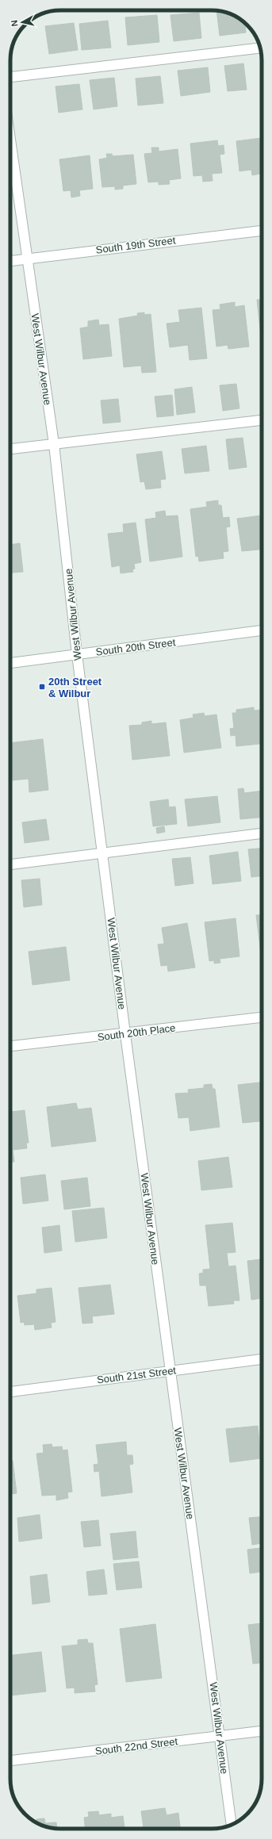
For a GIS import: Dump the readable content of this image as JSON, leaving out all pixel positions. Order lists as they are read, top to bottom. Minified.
{"streets":{"street":["South 19th Street","West Wilbur Avenue","South 20th Street","South 20th Place","South 21st Street","South 22nd Street"]},"crossings":[["South 19th Street","West Wilbur Avenue"],["West Wilbur Avenue","South 20th Street"],["West Wilbur Avenue","South 20th Place"],["West Wilbur Avenue","South 21st Street"],["West Wilbur Avenue","South 22nd Street"]],"places":{"transit":["20th Street & Wilbur"]},"north":"left"}
